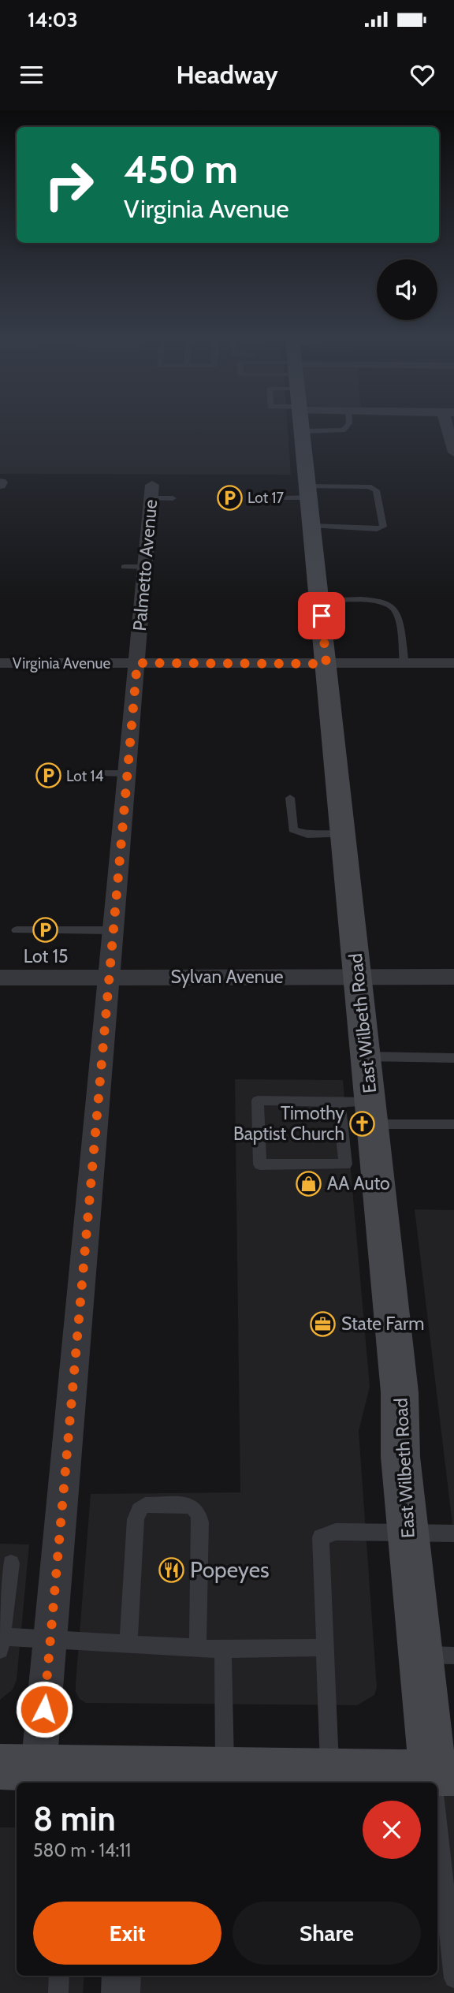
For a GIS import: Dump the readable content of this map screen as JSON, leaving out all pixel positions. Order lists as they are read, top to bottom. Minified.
{"streets":{"main road":["East Wilbeth Road"],"street":["Palmetto Avenue","Virginia Avenue","Sylvan Avenue"]},"crossings":[["Palmetto Avenue","Virginia Avenue"],["Palmetto Avenue","Sylvan Avenue"],["Virginia Avenue","East Wilbeth Road"],["Sylvan Avenue","East Wilbeth Road"]],"places":{"parking":["Lot 17","Lot 14","Lot 15"],"church":["Timothy Baptist Church"],"shop":["AA Auto"],"office":["State Farm"],"restaurant":["Popeyes"]},"page":{"status":"14:03","header":"Headway","turn":["450 m","Virginia Avenue"],"heading":["8 min","580 m · 14:11"],"buttons":["Exit","Share"]}}
